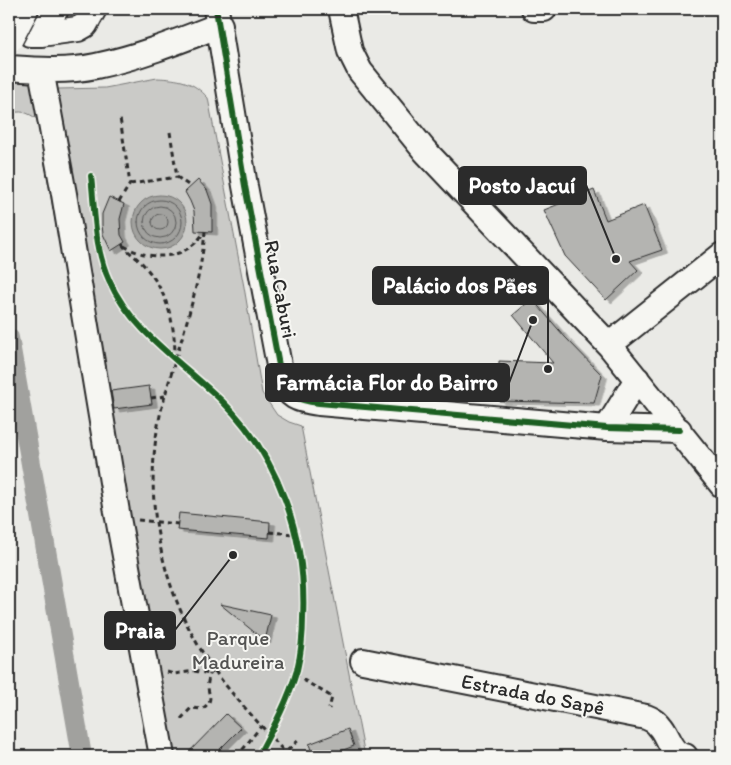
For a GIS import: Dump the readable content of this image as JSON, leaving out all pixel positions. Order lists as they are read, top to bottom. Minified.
{"streets":{"street":["Rua Caburi","Estrada do Sapê"]},"parks":["Parque Madureira"],"places":["Posto Jacuí","Farmácia Flor do Bairro","Palácio dos Pães","Praia"]}
